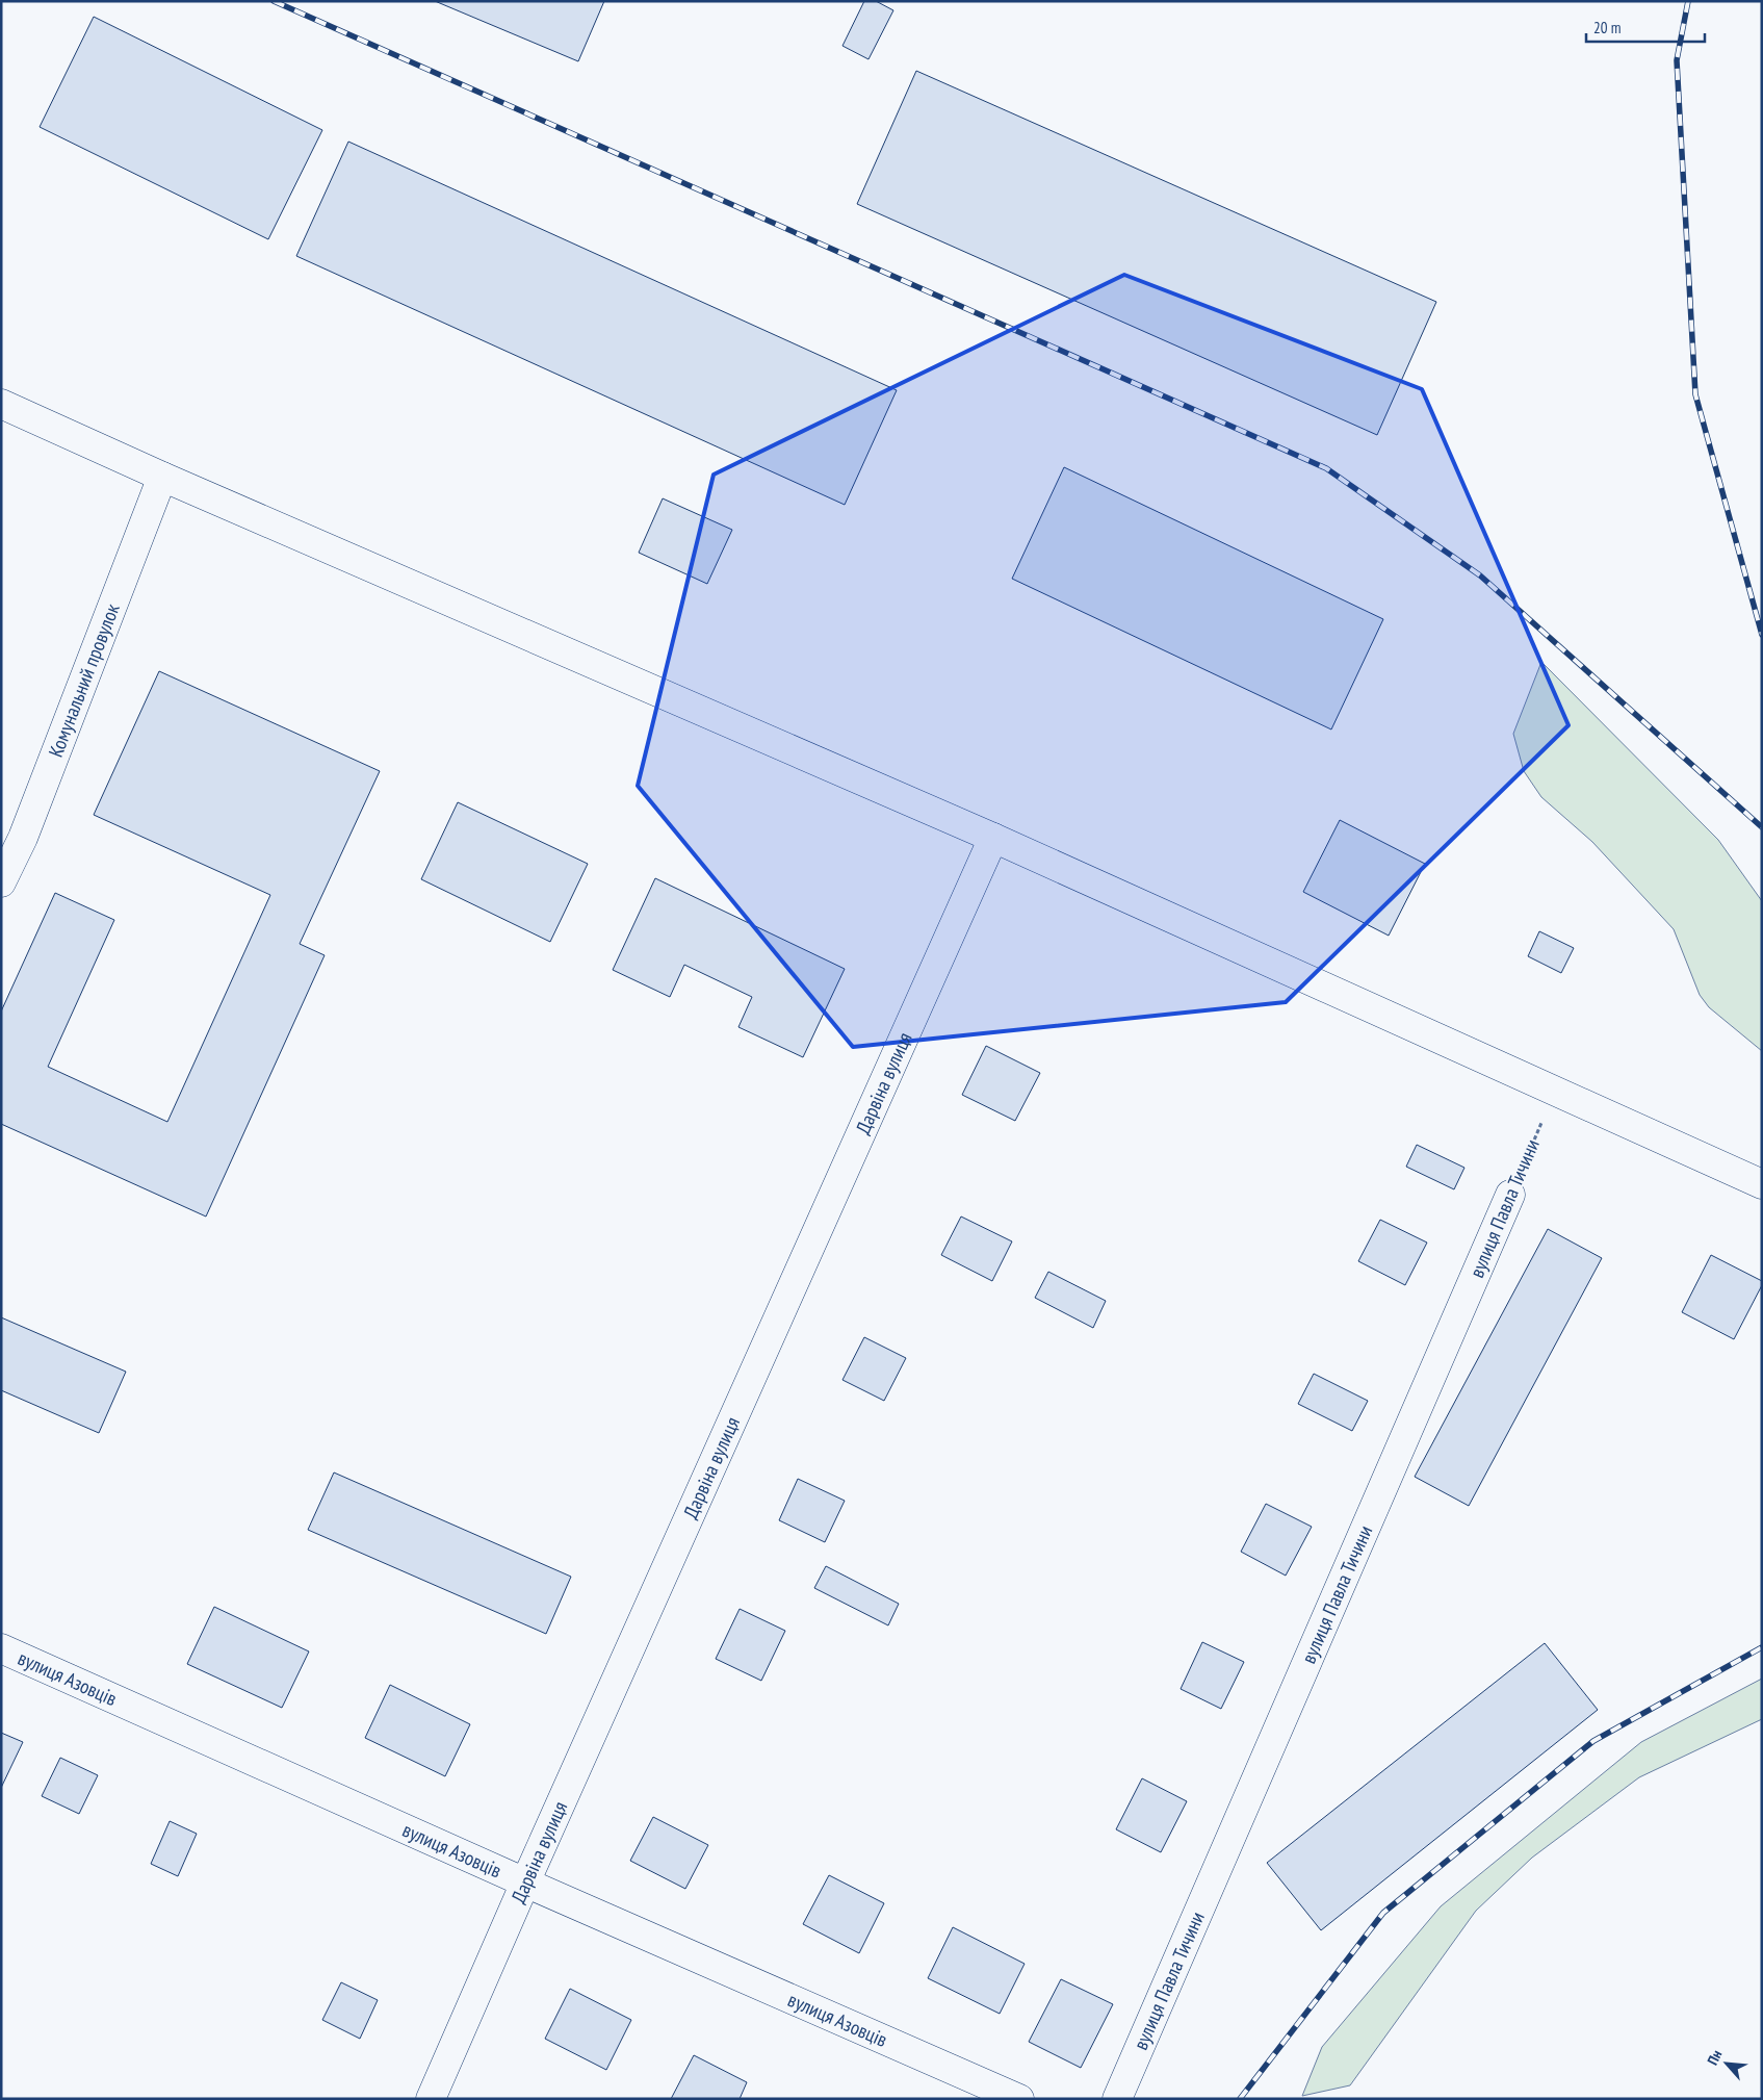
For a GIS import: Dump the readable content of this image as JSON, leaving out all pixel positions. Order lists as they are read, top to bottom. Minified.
{"streets":{"street":["Комунальний провулок","Дарвіна вулиця","вулиця Павла Тичини","вулиця Азовців"]},"crossings":[["Дарвіна вулиця","вулиця Азовців"]],"scale_bar":"20 m","north":"top left"}
